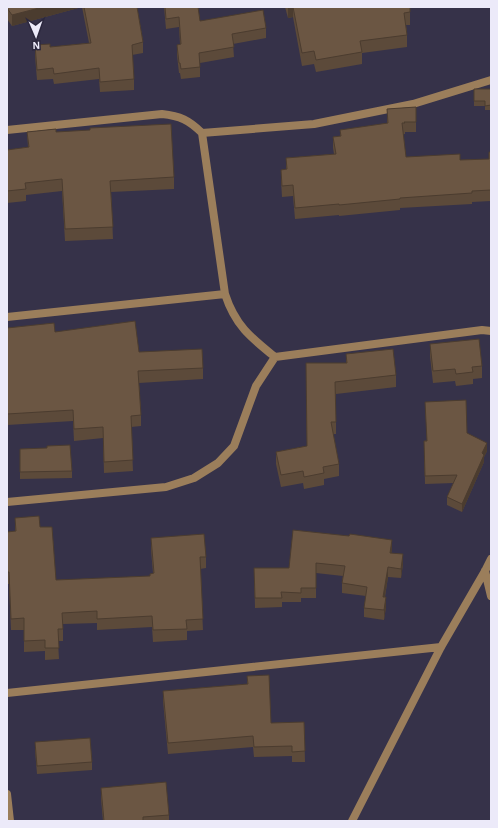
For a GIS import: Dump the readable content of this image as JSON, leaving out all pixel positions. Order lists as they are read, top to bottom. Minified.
{"north":"bottom"}
